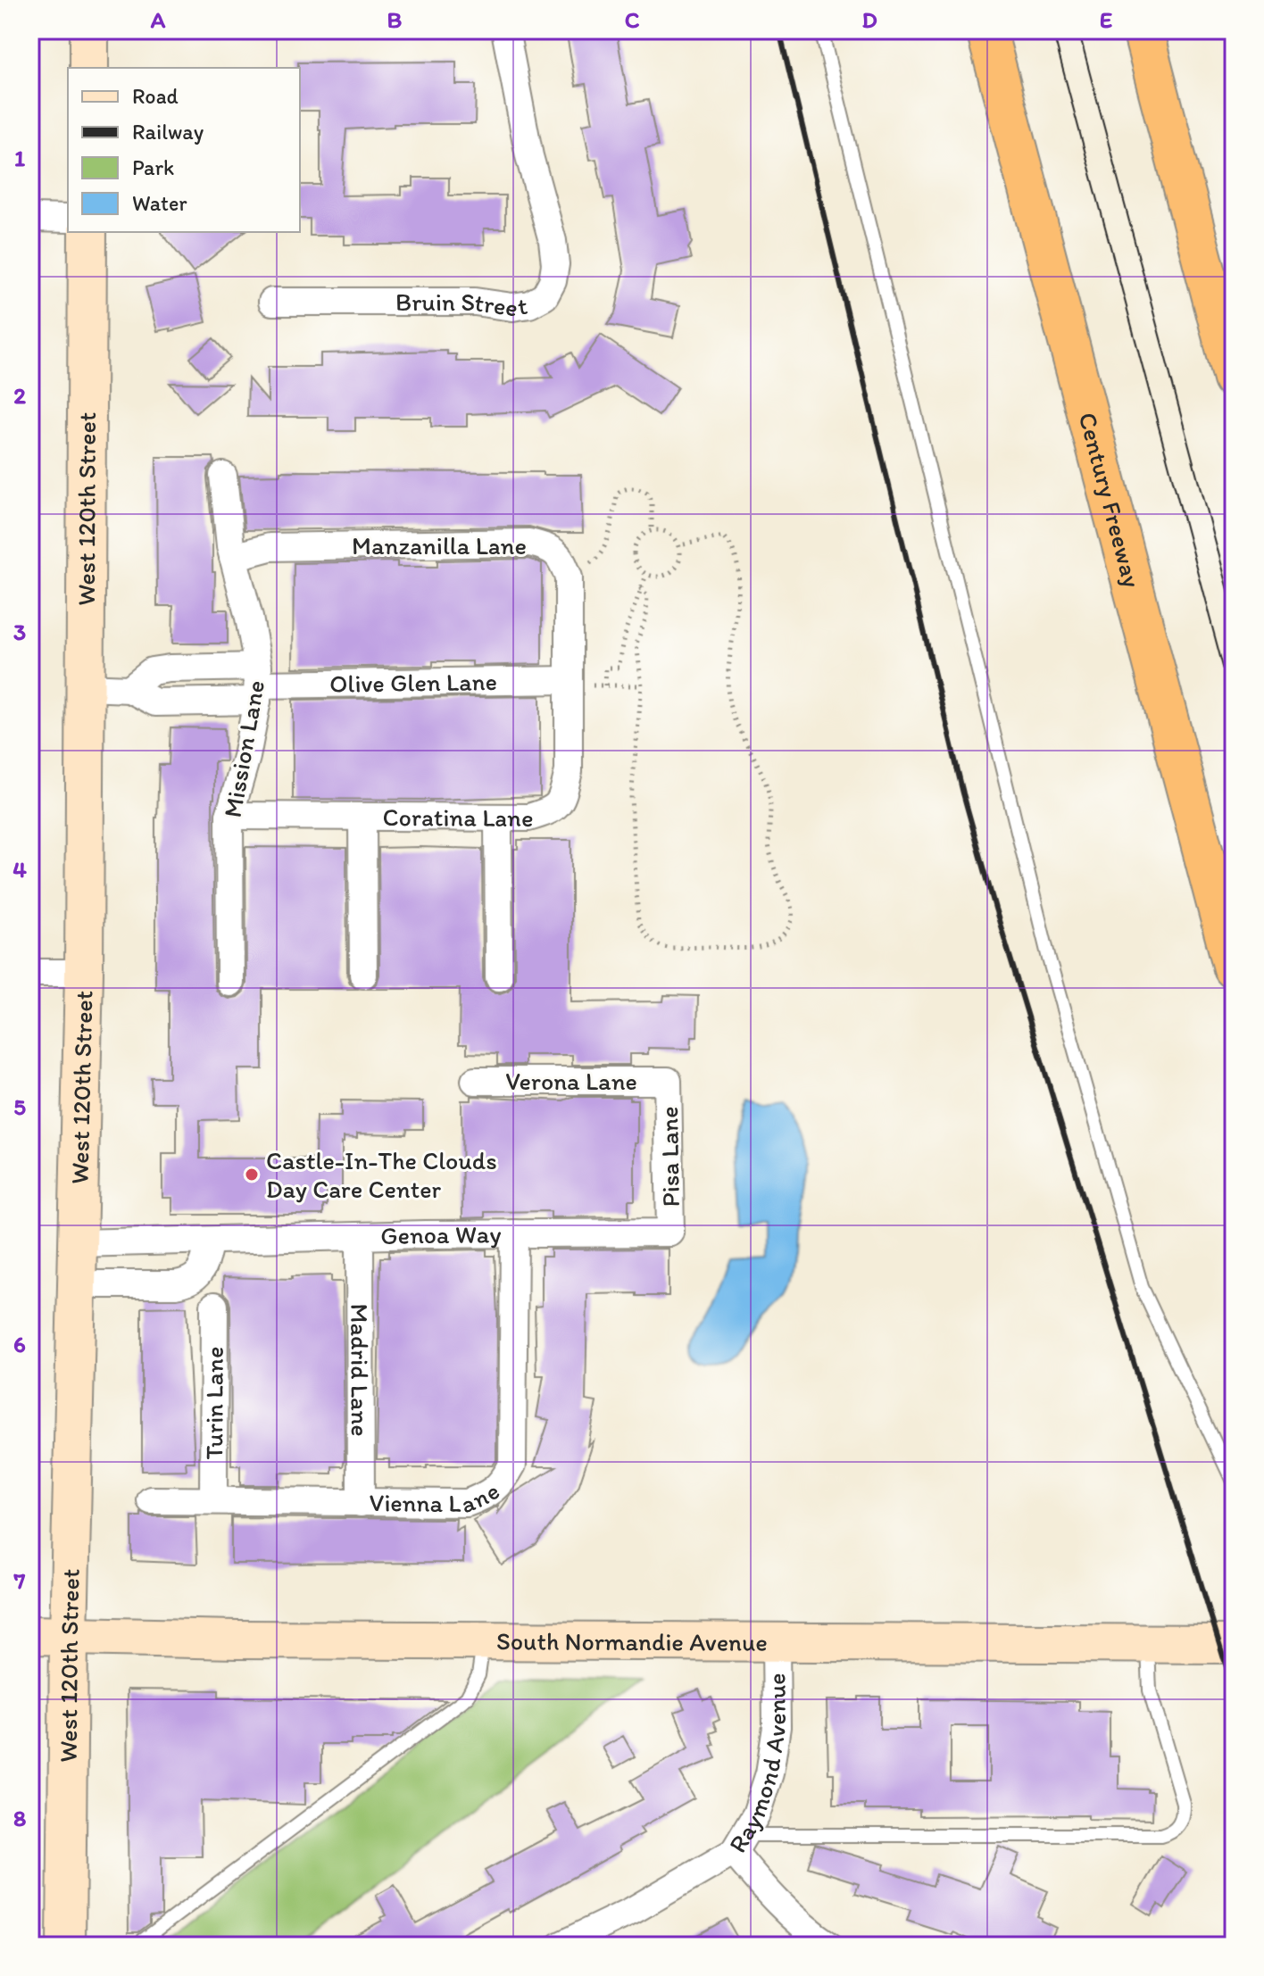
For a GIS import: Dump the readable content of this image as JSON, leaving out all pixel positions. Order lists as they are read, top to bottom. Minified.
{"streets":{"highway":["Century Freeway"],"street":["Bruin Street","West 120th Street","Manzanilla Lane","Olive Glen Lane","Mission Lane","Coratina Lane","Verona Lane","Pisa Lane","Genoa Way","Madrid Lane","Turin Lane","Vienna Lane","South Normandie Avenue","Raymond Avenue"]},"crossings":[["West 120th Street","Olive Glen Lane"],["West 120th Street","Genoa Way"],["West 120th Street","South Normandie Avenue"],["Manzanilla Lane","Mission Lane"],["Olive Glen Lane","Mission Lane"],["Olive Glen Lane","Coratina Lane"],["Mission Lane","Coratina Lane"],["Verona Lane","Pisa Lane"],["Pisa Lane","Genoa Way"],["Genoa Way","Madrid Lane"],["Genoa Way","Vienna Lane"],["Madrid Lane","Vienna Lane"],["Turin Lane","Vienna Lane"],["South Normandie Avenue","Raymond Avenue"]],"places":["Castle-In-The Clouds Day Care Center"],"legend":["Road","Railway","Park","Water"],"grid":{"columns":["A","B","C","D","E"],"rows":["1","2","3","4","5","6","7","8"]}}
